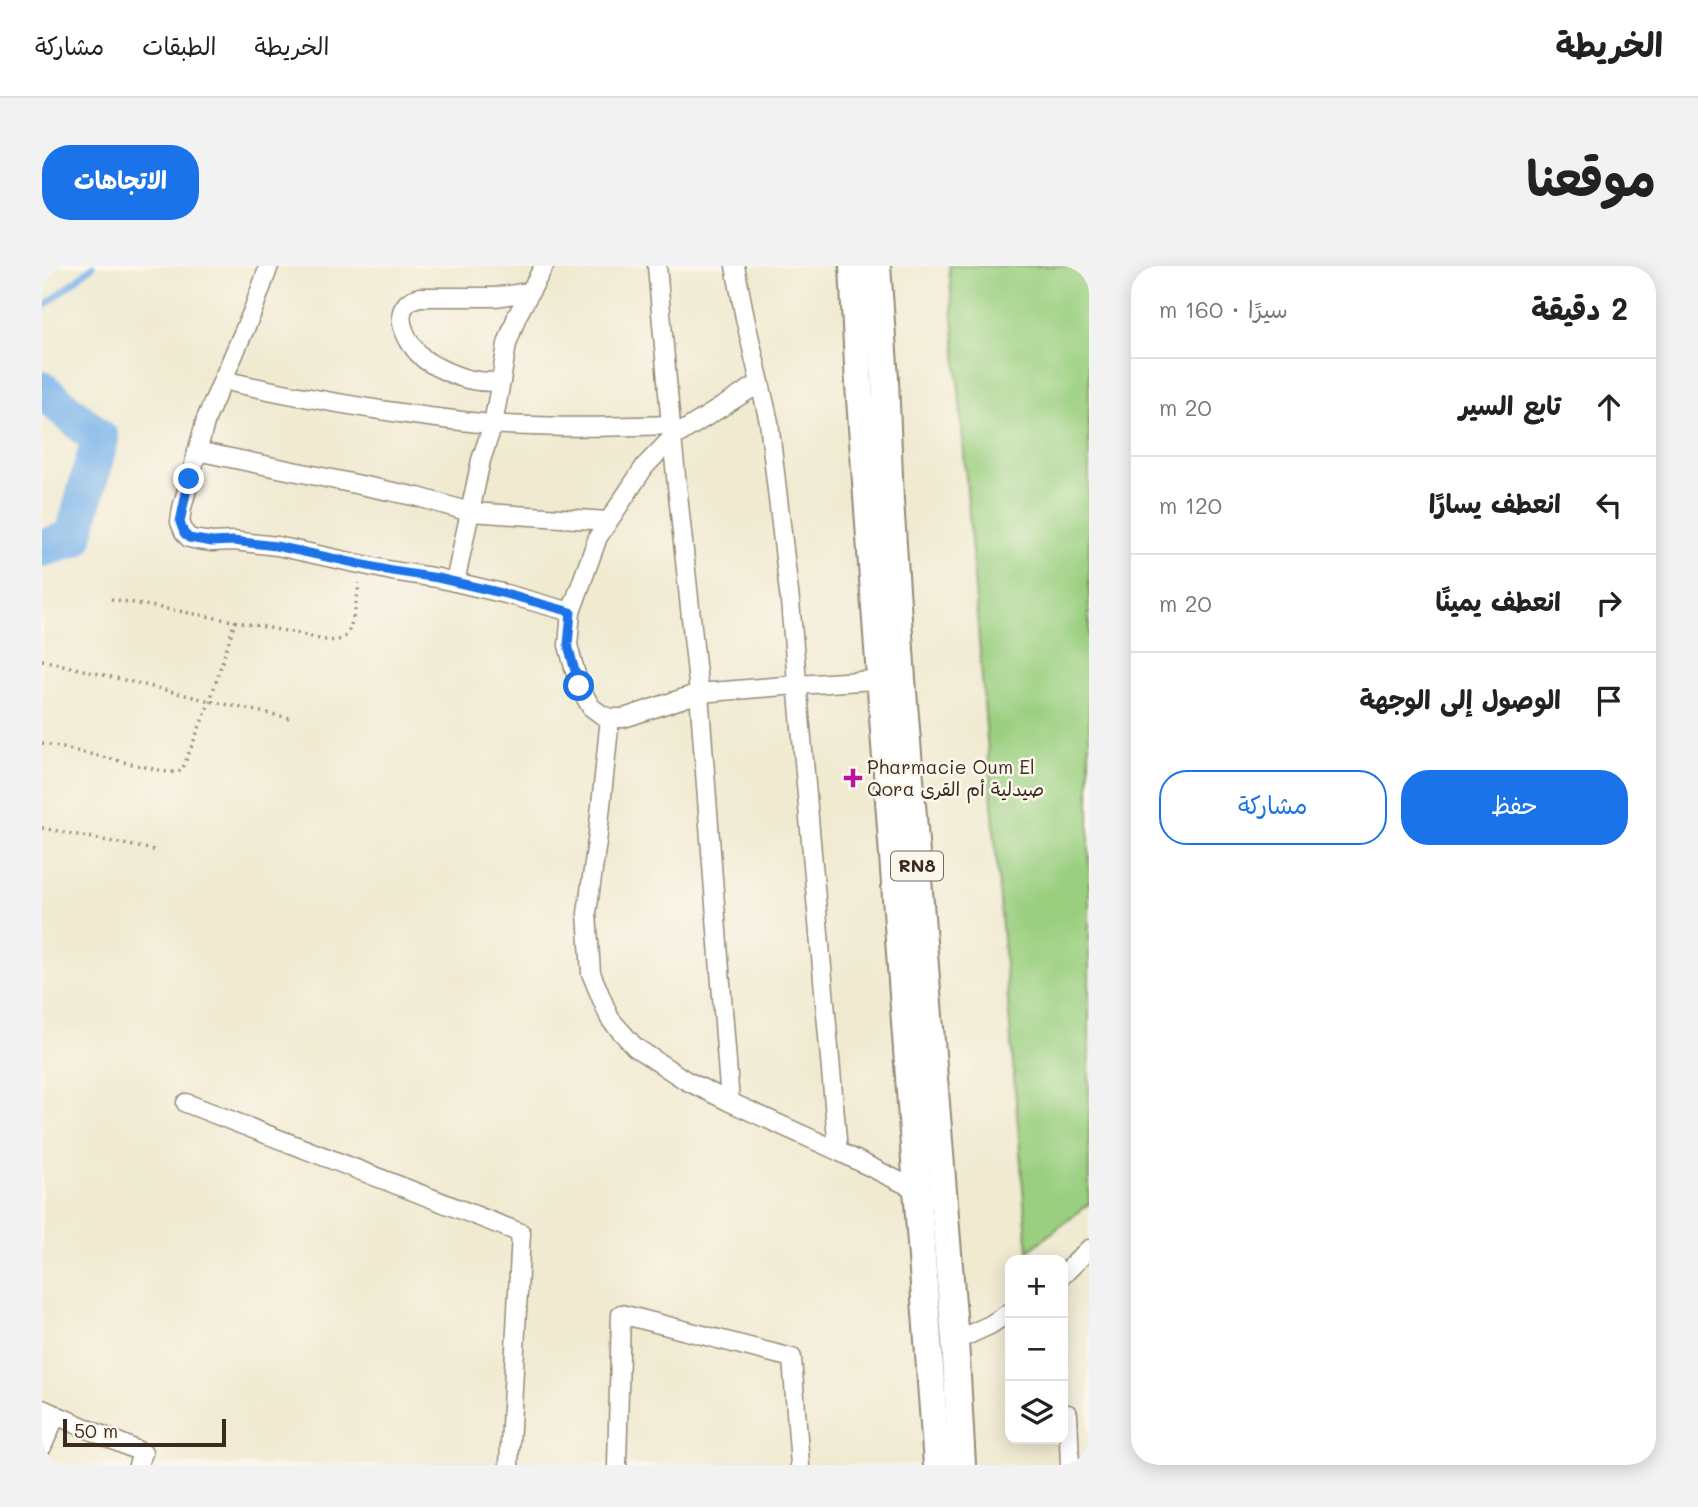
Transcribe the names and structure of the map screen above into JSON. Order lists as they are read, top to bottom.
{
  "streets": {
    "main road": ["RN8"]
  },
  "places": {
    "health": ["Pharmacie Oum El Qora صيدلية أم القرى"]
  },
  "scale_bar": "50 m",
  "page": {
    "header": "الخريطة",
    "nav": ["الخريطة", "الطبقات", "مشاركة"],
    "title": "موقعنا",
    "buttons": [
      "الاتجاهات",
      ["حفظ", "مشاركة"]
    ],
    "heading": ["2 دقيقة", "سيرًا · 160 m"],
    "list": [
      ["تابع السير", "20 m"],
      ["انعطف يسارًا", "120 m"],
      ["انعطف يمينًا", "20 m"],
      "الوصول إلى الوجهة"
    ],
    "map_buttons": ["+", "−"],
    "scale": "50 m"
  }
}
